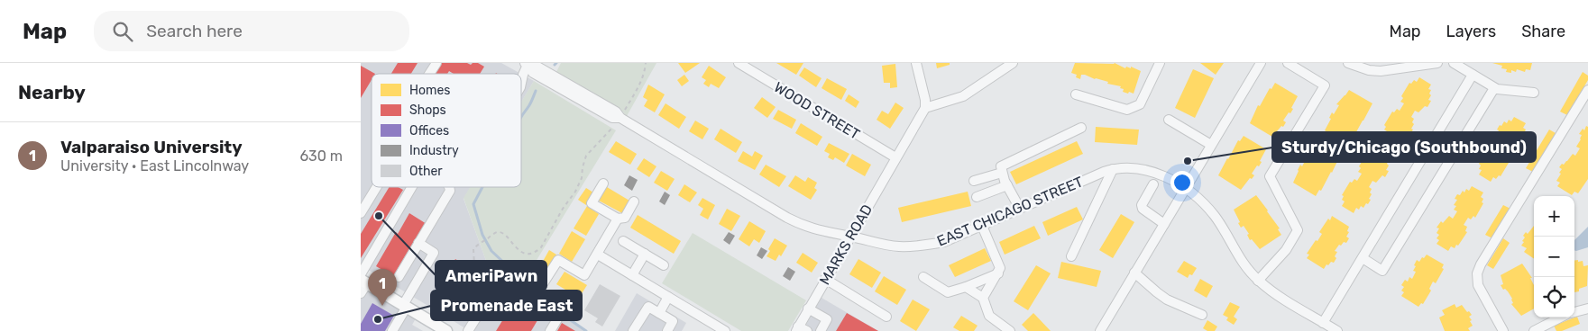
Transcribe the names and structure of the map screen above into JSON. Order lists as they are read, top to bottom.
{
  "streets": {
    "street": ["WOOD STREET", "EAST CHICAGO STREET", "MARKS ROAD"]
  },
  "crossings": [
    ["WOOD STREET", "MARKS ROAD"],
    ["EAST CHICAGO STREET", "MARKS ROAD"]
  ],
  "places": ["Sturdy/Chicago (Southbound)", "AmeriPawn", "Promenade East"],
  "legend": [
    "Homes",
    "Shops",
    "Offices",
    "Industry",
    "Other"
  ],
  "page": {
    "header": "Map",
    "search": "Search here",
    "nav": ["Map", "Layers", "Share"],
    "heading": "Nearby",
    "list": [
      {
        "mark": "1",
        "name": "Valparaiso University",
        "note": "University · East Lincolnway",
        "value": "630 m"
      }
    ],
    "map_buttons": ["+", "−"],
    "pins": "1"
  }
}
